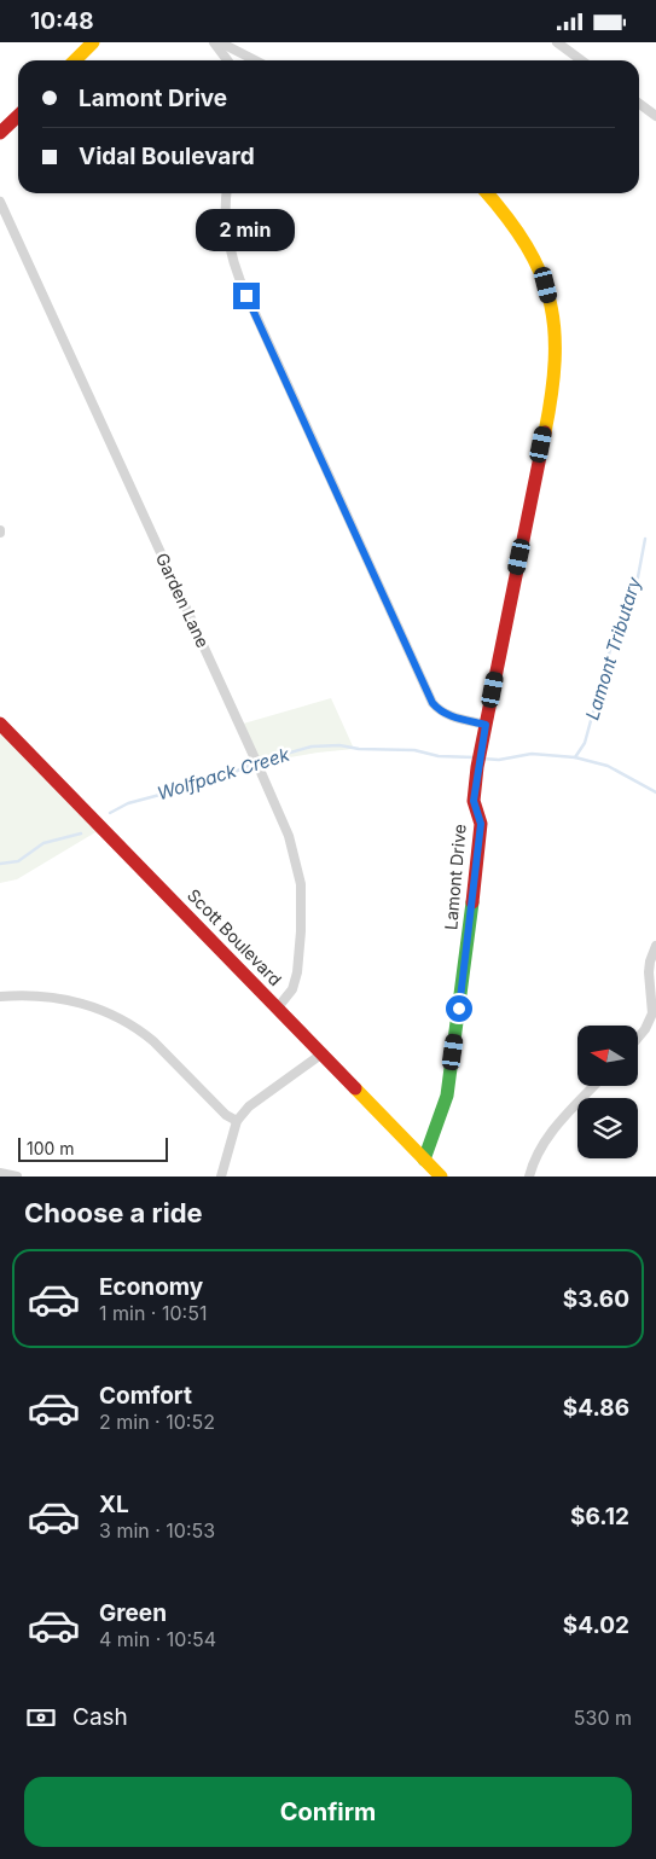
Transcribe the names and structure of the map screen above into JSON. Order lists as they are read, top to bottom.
{
  "streets": {
    "main road": ["Lamont Drive", "Scott Boulevard"],
    "street": ["Garden Lane"]
  },
  "crossings": [
    ["Garden Lane", "Scott Boulevard"],
    ["Lamont Drive", "Scott Boulevard"]
  ],
  "water": ["Lamont Tributary", "Wolfpack Creek"],
  "scale_bar": "100 m",
  "north": "left",
  "page": {
    "status": "10:48",
    "banner": ["Lamont Drive", "Vidal Boulevard"],
    "bubble": "2 min",
    "scale": "100 m",
    "heading": "Choose a ride",
    "list": [
      {
        "name": "Economy",
        "note": "1 min · 10:51",
        "value": "$3.60"
      },
      {
        "name": "Comfort",
        "note": "2 min · 10:52",
        "value": "$4.86"
      },
      {
        "name": "XL",
        "note": "3 min · 10:53",
        "value": "$6.12"
      },
      {
        "name": "Green",
        "note": "4 min · 10:54",
        "value": "$4.02"
      }
    ],
    "pay": ["Cash", "530 m"],
    "buttons": "Confirm"
  }
}
